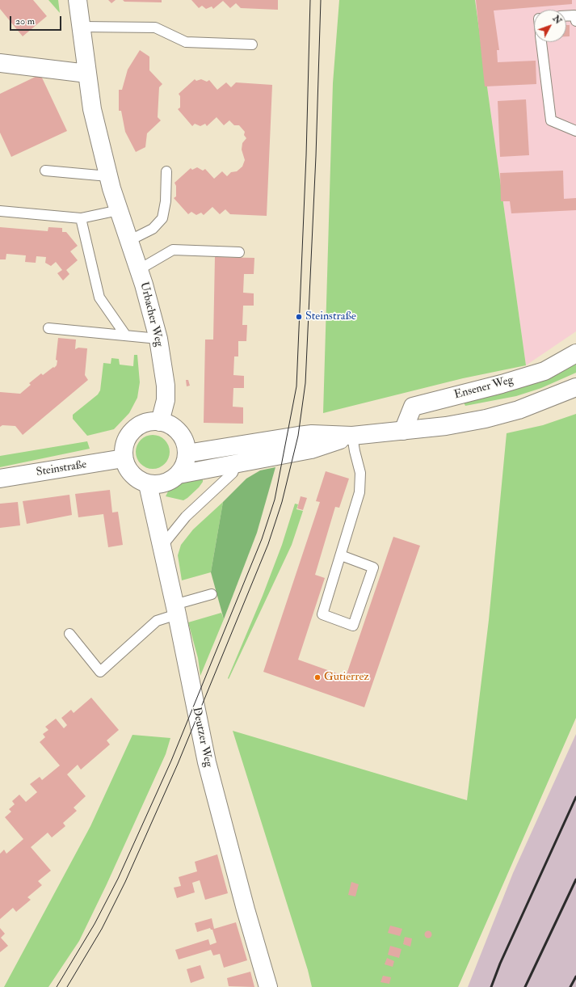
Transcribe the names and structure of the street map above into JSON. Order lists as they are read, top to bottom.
{
  "streets": {
    "street": [
      "Urbacher Weg",
      "Ensener Weg",
      "Steinstraße",
      "Deutzer Weg"
    ]
  },
  "crossings": [
    ["Urbacher Weg", "Steinstraße"],
    ["Urbacher Weg", "Deutzer Weg"],
    ["Steinstraße", "Deutzer Weg"]
  ],
  "places": ["Steinstraße", "Gutierrez"],
  "scale_bar": "20 m",
  "north": "top right"
}
